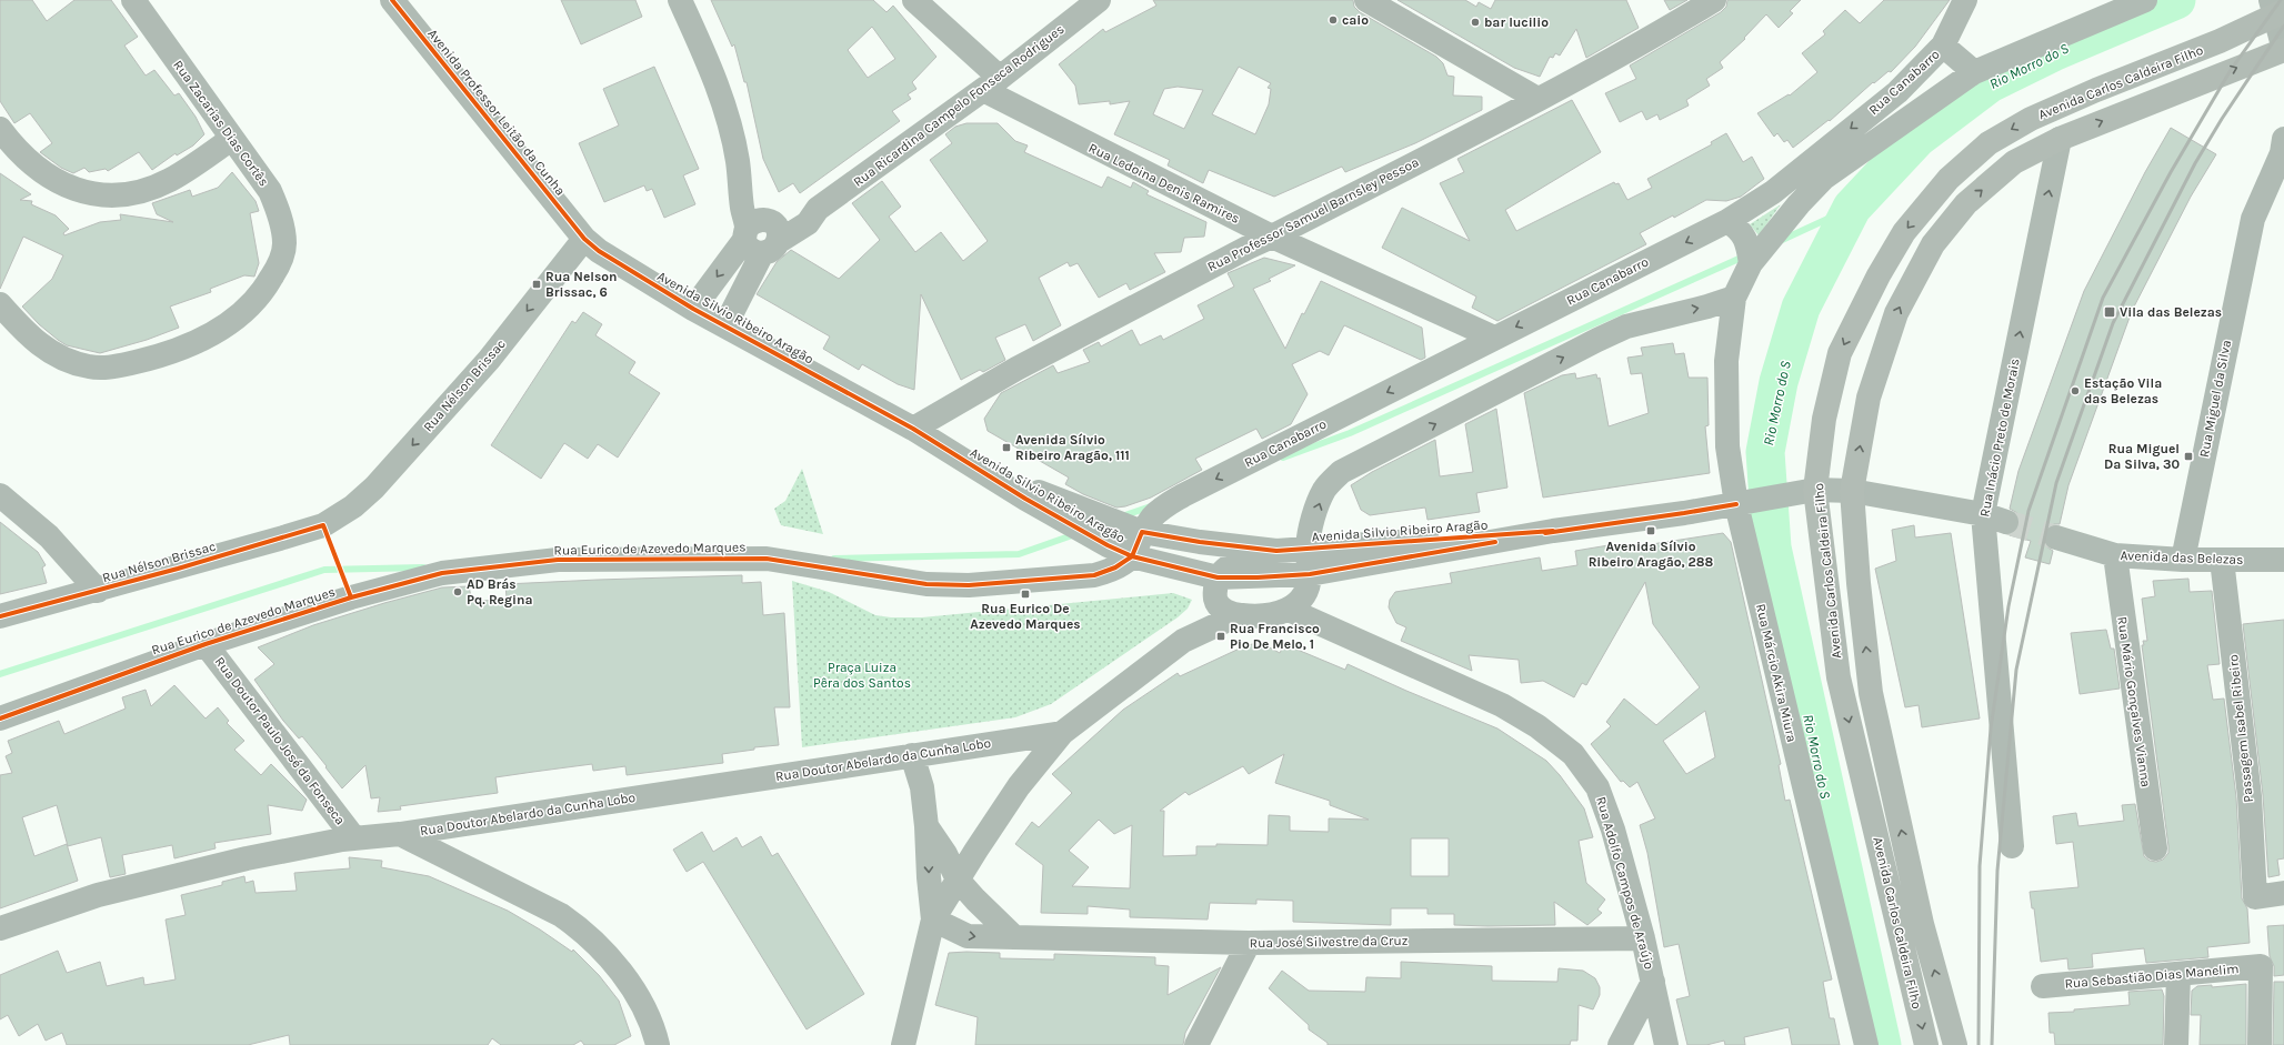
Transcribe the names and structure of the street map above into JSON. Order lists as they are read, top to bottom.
{
  "streets": {
    "main road": ["Avenida Carlos Caldeira Filho"],
    "street": [
      "Rua Canabarro",
      "Rua Ricardina Campelo Fonseca Rodrigues",
      "Avenida Professor Leitão da Cunha",
      "Rua Zacarias Dias Cortês",
      "Rua Ledoina Denis Ramires",
      "Rua Professor Samuel Barnsley Pessoa",
      "Avenida Silvio Ribeiro Aragão",
      "Rua Nélson Brissac",
      "Rua Miguel da Silva",
      "Rua Inácio Preto de Morais",
      "Rua Eurico de Azevedo Marques",
      "Avenida das Belezas",
      "Rua Márcio Akira Miura",
      "Rua Mário Gonçalves Vianna",
      "Passagem Isabel Ribeiro",
      "Rua Doutor Paulo José da Fonseca",
      "Rua Doutor Abelardo da Cunha Lobo",
      "Rua Adolfo Campos de Araújo",
      "Rua José Silvestre da Cruz",
      "Rua Sebastião Dias Manelim"
    ]
  },
  "crossings": [
    ["Rua Canabarro", "Rua Ledoina Denis Ramires"],
    ["Rua Canabarro", "Avenida Silvio Ribeiro Aragão"],
    ["Rua Canabarro", "Rua Márcio Akira Miura"],
    ["Avenida Carlos Caldeira Filho", "Avenida Silvio Ribeiro Aragão"],
    ["Avenida Carlos Caldeira Filho", "Rua Inácio Preto de Morais"],
    ["Rua Ricardina Campelo Fonseca Rodrigues", "Rua Ledoina Denis Ramires"],
    ["Rua Ricardina Campelo Fonseca Rodrigues", "Avenida Silvio Ribeiro Aragão"],
    ["Avenida Professor Leitão da Cunha", "Avenida Silvio Ribeiro Aragão"],
    ["Avenida Professor Leitão da Cunha", "Rua Nélson Brissac"],
    ["Rua Ledoina Denis Ramires", "Rua Professor Samuel Barnsley Pessoa"],
    ["Rua Professor Samuel Barnsley Pessoa", "Avenida Silvio Ribeiro Aragão"],
    ["Avenida Silvio Ribeiro Aragão", "Rua Nélson Brissac"],
    ["Avenida Silvio Ribeiro Aragão", "Rua Eurico de Azevedo Marques"],
    ["Avenida Silvio Ribeiro Aragão", "Rua Márcio Akira Miura"],
    ["Rua Miguel da Silva", "Avenida das Belezas"],
    ["Rua Eurico de Azevedo Marques", "Rua Doutor Paulo José da Fonseca"],
    ["Avenida das Belezas", "Rua Mário Gonçalves Vianna"],
    ["Avenida das Belezas", "Passagem Isabel Ribeiro"],
    ["Rua Doutor Paulo José da Fonseca", "Rua Doutor Abelardo da Cunha Lobo"],
    ["Rua Adolfo Campos de Araújo", "Rua José Silvestre da Cruz"]
  ],
  "one_way": ["Rua Nélson Brissac", "Rua Inácio Preto de Morais"],
  "water": ["Rio Morro do S"],
  "parks": ["Praça Luiza Pêra dos Santos"],
  "places": {
    "other": [
      "caio",
      "bar lucilio",
      "Estação Vila das Belezas",
      "AD Brás Pq. Regina"
    ],
    "transit": [
      "Rua Nelson Brissac, 6",
      "Vila das Belezas",
      "Avenida Sílvio Ribeiro Aragão, 111",
      "Rua Miguel Da Silva, 30",
      "Avenida Sílvio Ribeiro Aragão, 288",
      "Rua Eurico De Azevedo Marques",
      "Rua Francisco Pio De Melo, 1"
    ]
  }
}
